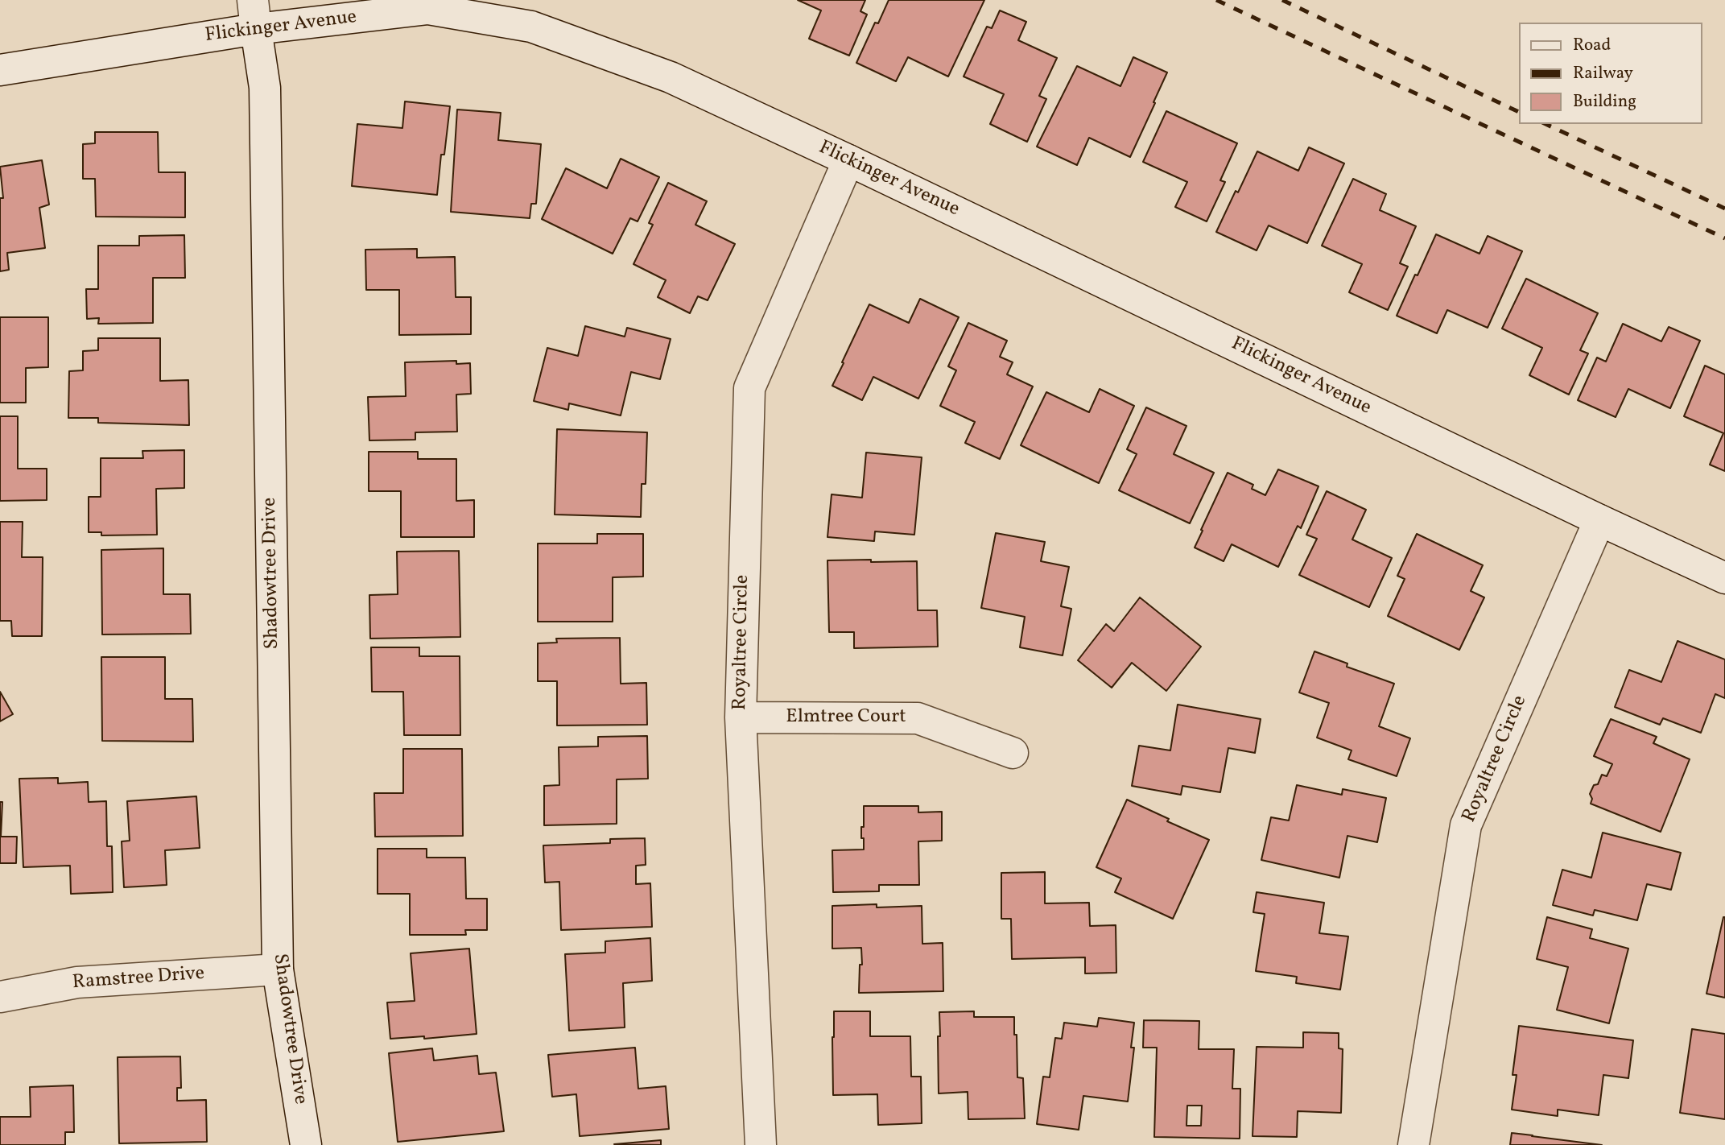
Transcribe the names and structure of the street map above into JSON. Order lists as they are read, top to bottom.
{
  "streets": {
    "street": [
      "Flickinger Avenue",
      "Shadowtree Drive",
      "Royaltree Circle",
      "Elmtree Court",
      "Ramstree Drive"
    ]
  },
  "crossings": [
    ["Flickinger Avenue", "Shadowtree Drive"],
    ["Flickinger Avenue", "Royaltree Circle"],
    ["Shadowtree Drive", "Ramstree Drive"],
    ["Royaltree Circle", "Elmtree Court"]
  ],
  "legend": ["Road", "Railway", "Building"]
}
